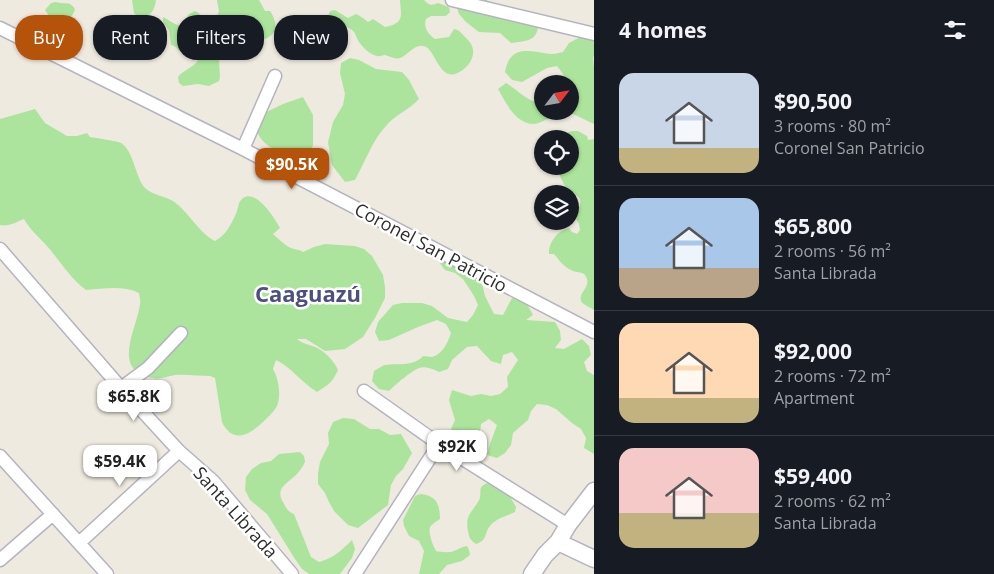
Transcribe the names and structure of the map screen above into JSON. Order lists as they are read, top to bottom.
{
  "streets": {
    "street": ["Coronel San Patricio", "Santa Librada"]
  },
  "districts": ["Caaguazú"],
  "north": "top right",
  "page": {
    "heading": "4 homes",
    "chip": [
      "Buy",
      "Rent",
      "Filters",
      "New"
    ],
    "list": [
      {
        "name": "$90,500",
        "note": "3 rooms · 80 m² · Coronel San Patricio"
      },
      {
        "name": "$65,800",
        "note": "2 rooms · 56 m² · Santa Librada"
      },
      {
        "name": "$92,000",
        "note": "2 rooms · 72 m² · Apartment"
      },
      {
        "name": "$59,400",
        "note": "2 rooms · 62 m² · Santa Librada"
      }
    ],
    "price": [
      "$90.5K",
      "$65.8K",
      "$92K",
      "$59.4K"
    ]
  }
}
